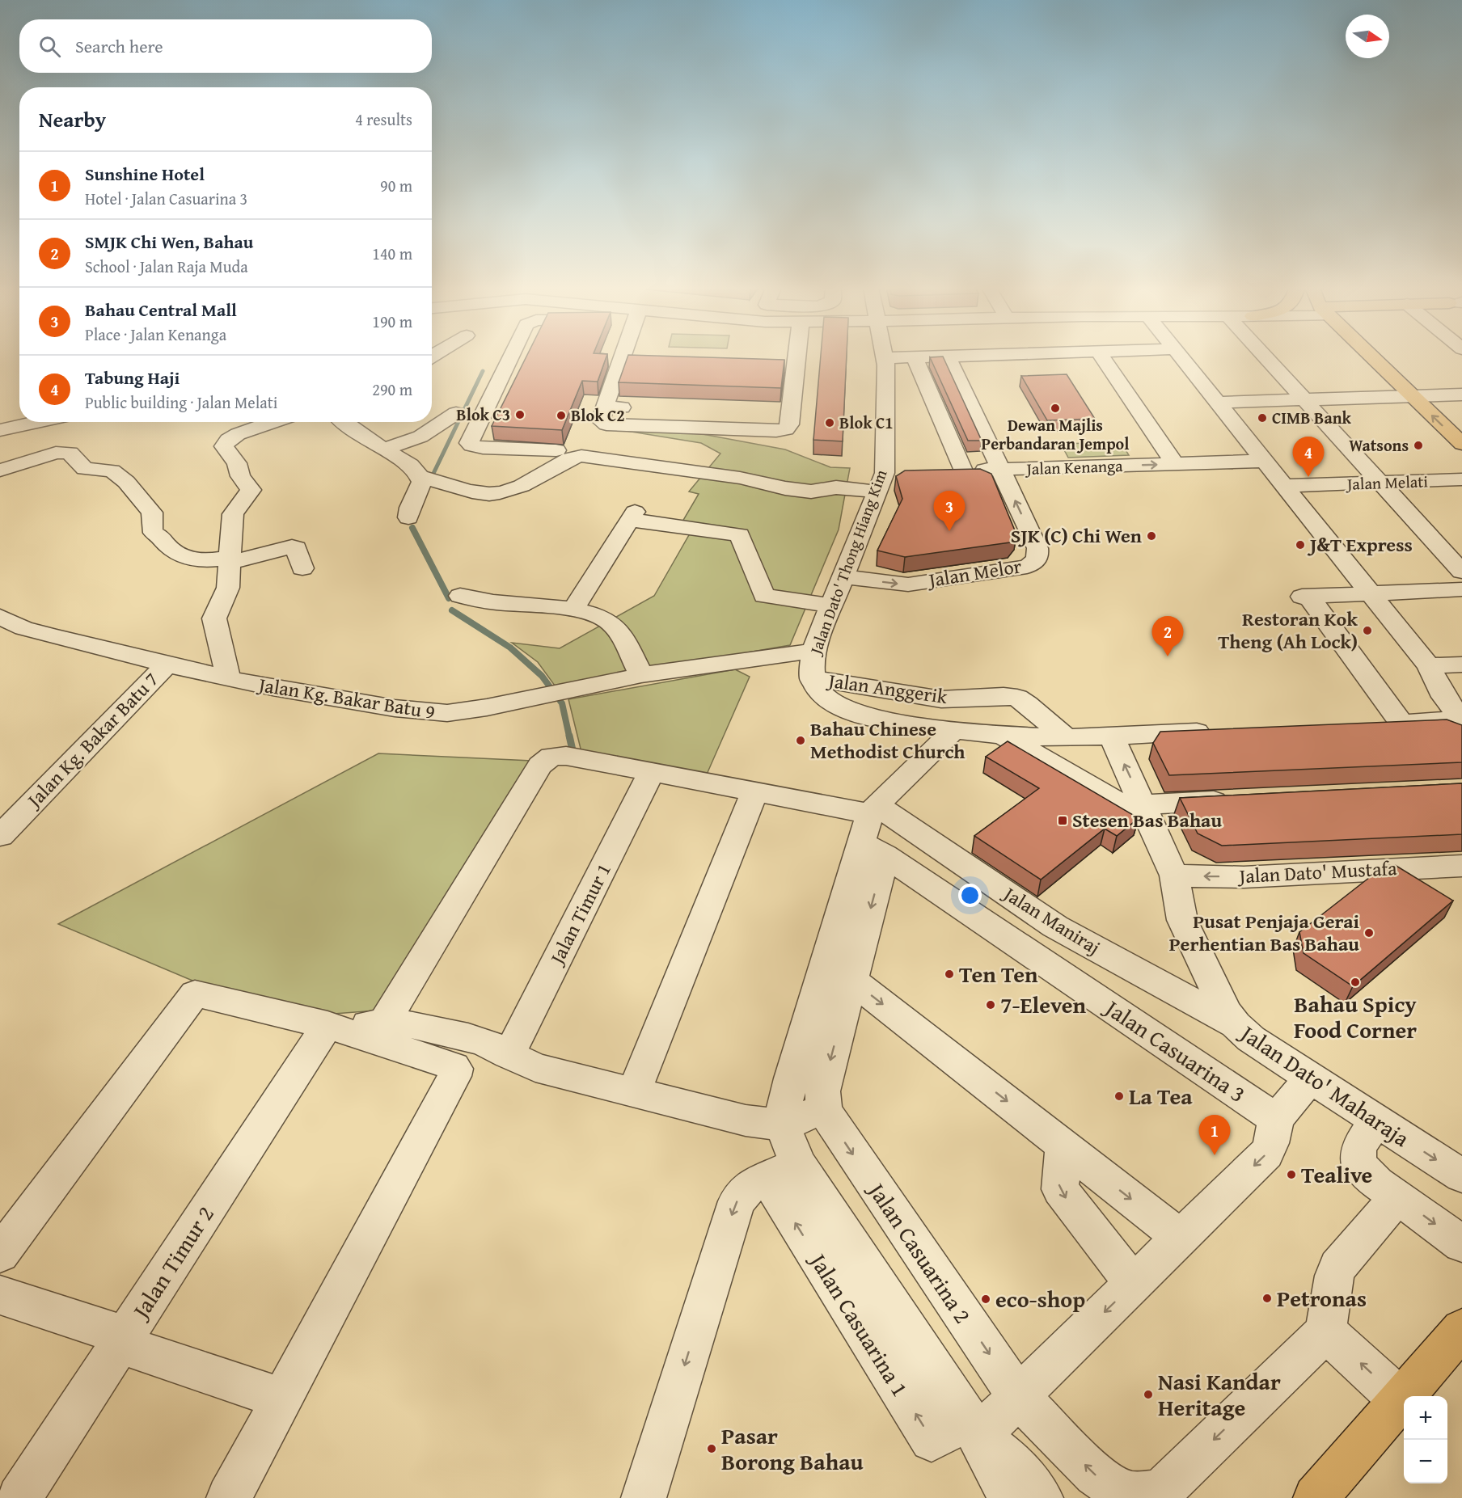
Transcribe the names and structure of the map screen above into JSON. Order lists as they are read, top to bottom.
{
  "streets": {
    "street": [
      "Jalan Kenanga",
      "Jalan Melati",
      "Jalan Dato' Thong Hiang Kim",
      "Jalan Melor",
      "Jalan Anggerik",
      "Jalan Kg. Bakar Batu 9",
      "Jalan Kg. Bakar Batu 7",
      "Jalan Dato' Mustafa",
      "Jalan Timur 1",
      "Jalan Maniraj",
      "Jalan Casuarina 3",
      "Jalan Dato' Maharaja",
      "Jalan Casuarina 2",
      "Jalan Timur 2",
      "Jalan Casuarina 1"
    ]
  },
  "crossings": [
    ["Jalan Kenanga", "Jalan Melor"],
    ["Jalan Dato' Thong Hiang Kim", "Jalan Melor"],
    ["Jalan Dato' Thong Hiang Kim", "Jalan Anggerik"],
    ["Jalan Dato' Thong Hiang Kim", "Jalan Kg. Bakar Batu 9"],
    ["Jalan Kg. Bakar Batu 9", "Jalan Kg. Bakar Batu 7"],
    ["Jalan Dato' Mustafa", "Jalan Dato' Maharaja"],
    ["Jalan Maniraj", "Jalan Casuarina 3"],
    ["Jalan Maniraj", "Jalan Dato' Maharaja"]
  ],
  "one_way": ["Jalan Kenanga"],
  "places": {
    "other": [
      "Dewan Majlis Perbandaran Jempol",
      "Blok C3",
      "Blok C2",
      "CIMB Bank",
      "Blok C1",
      "Watsons",
      "SJK (C) Chi Wen",
      "J&T Express",
      "Restoran Kok Theng (Ah Lock)",
      "Bahau Chinese Methodist Church",
      "Pusat Penjaja Gerai Perhentian Bas Bahau",
      "Ten Ten",
      "Bahau Spicy Food Corner",
      "7-Eleven",
      "La Tea",
      "Tealive",
      "Petronas",
      "eco-shop",
      "Nasi Kandar Heritage",
      "Pasar Borong Bahau"
    ],
    "transit": ["Stesen Bas Bahau"]
  },
  "north": "right",
  "page": {
    "search": "Search here",
    "heading": ["Nearby", "4 results"],
    "list": [
      {
        "mark": "1",
        "name": "Sunshine Hotel",
        "note": "Hotel · Jalan Casuarina 3",
        "value": "90 m"
      },
      {
        "mark": "2",
        "name": "SMJK Chi Wen, Bahau",
        "note": "School · Jalan Raja Muda",
        "value": "140 m"
      },
      {
        "mark": "3",
        "name": "Bahau Central Mall",
        "note": "Place · Jalan Kenanga",
        "value": "190 m"
      },
      {
        "mark": "4",
        "name": "Tabung Haji",
        "note": "Public building · Jalan Melati",
        "value": "290 m"
      }
    ],
    "pins": [
      "4",
      "3",
      "2",
      "1"
    ],
    "map_buttons": ["+", "−"]
  }
}
